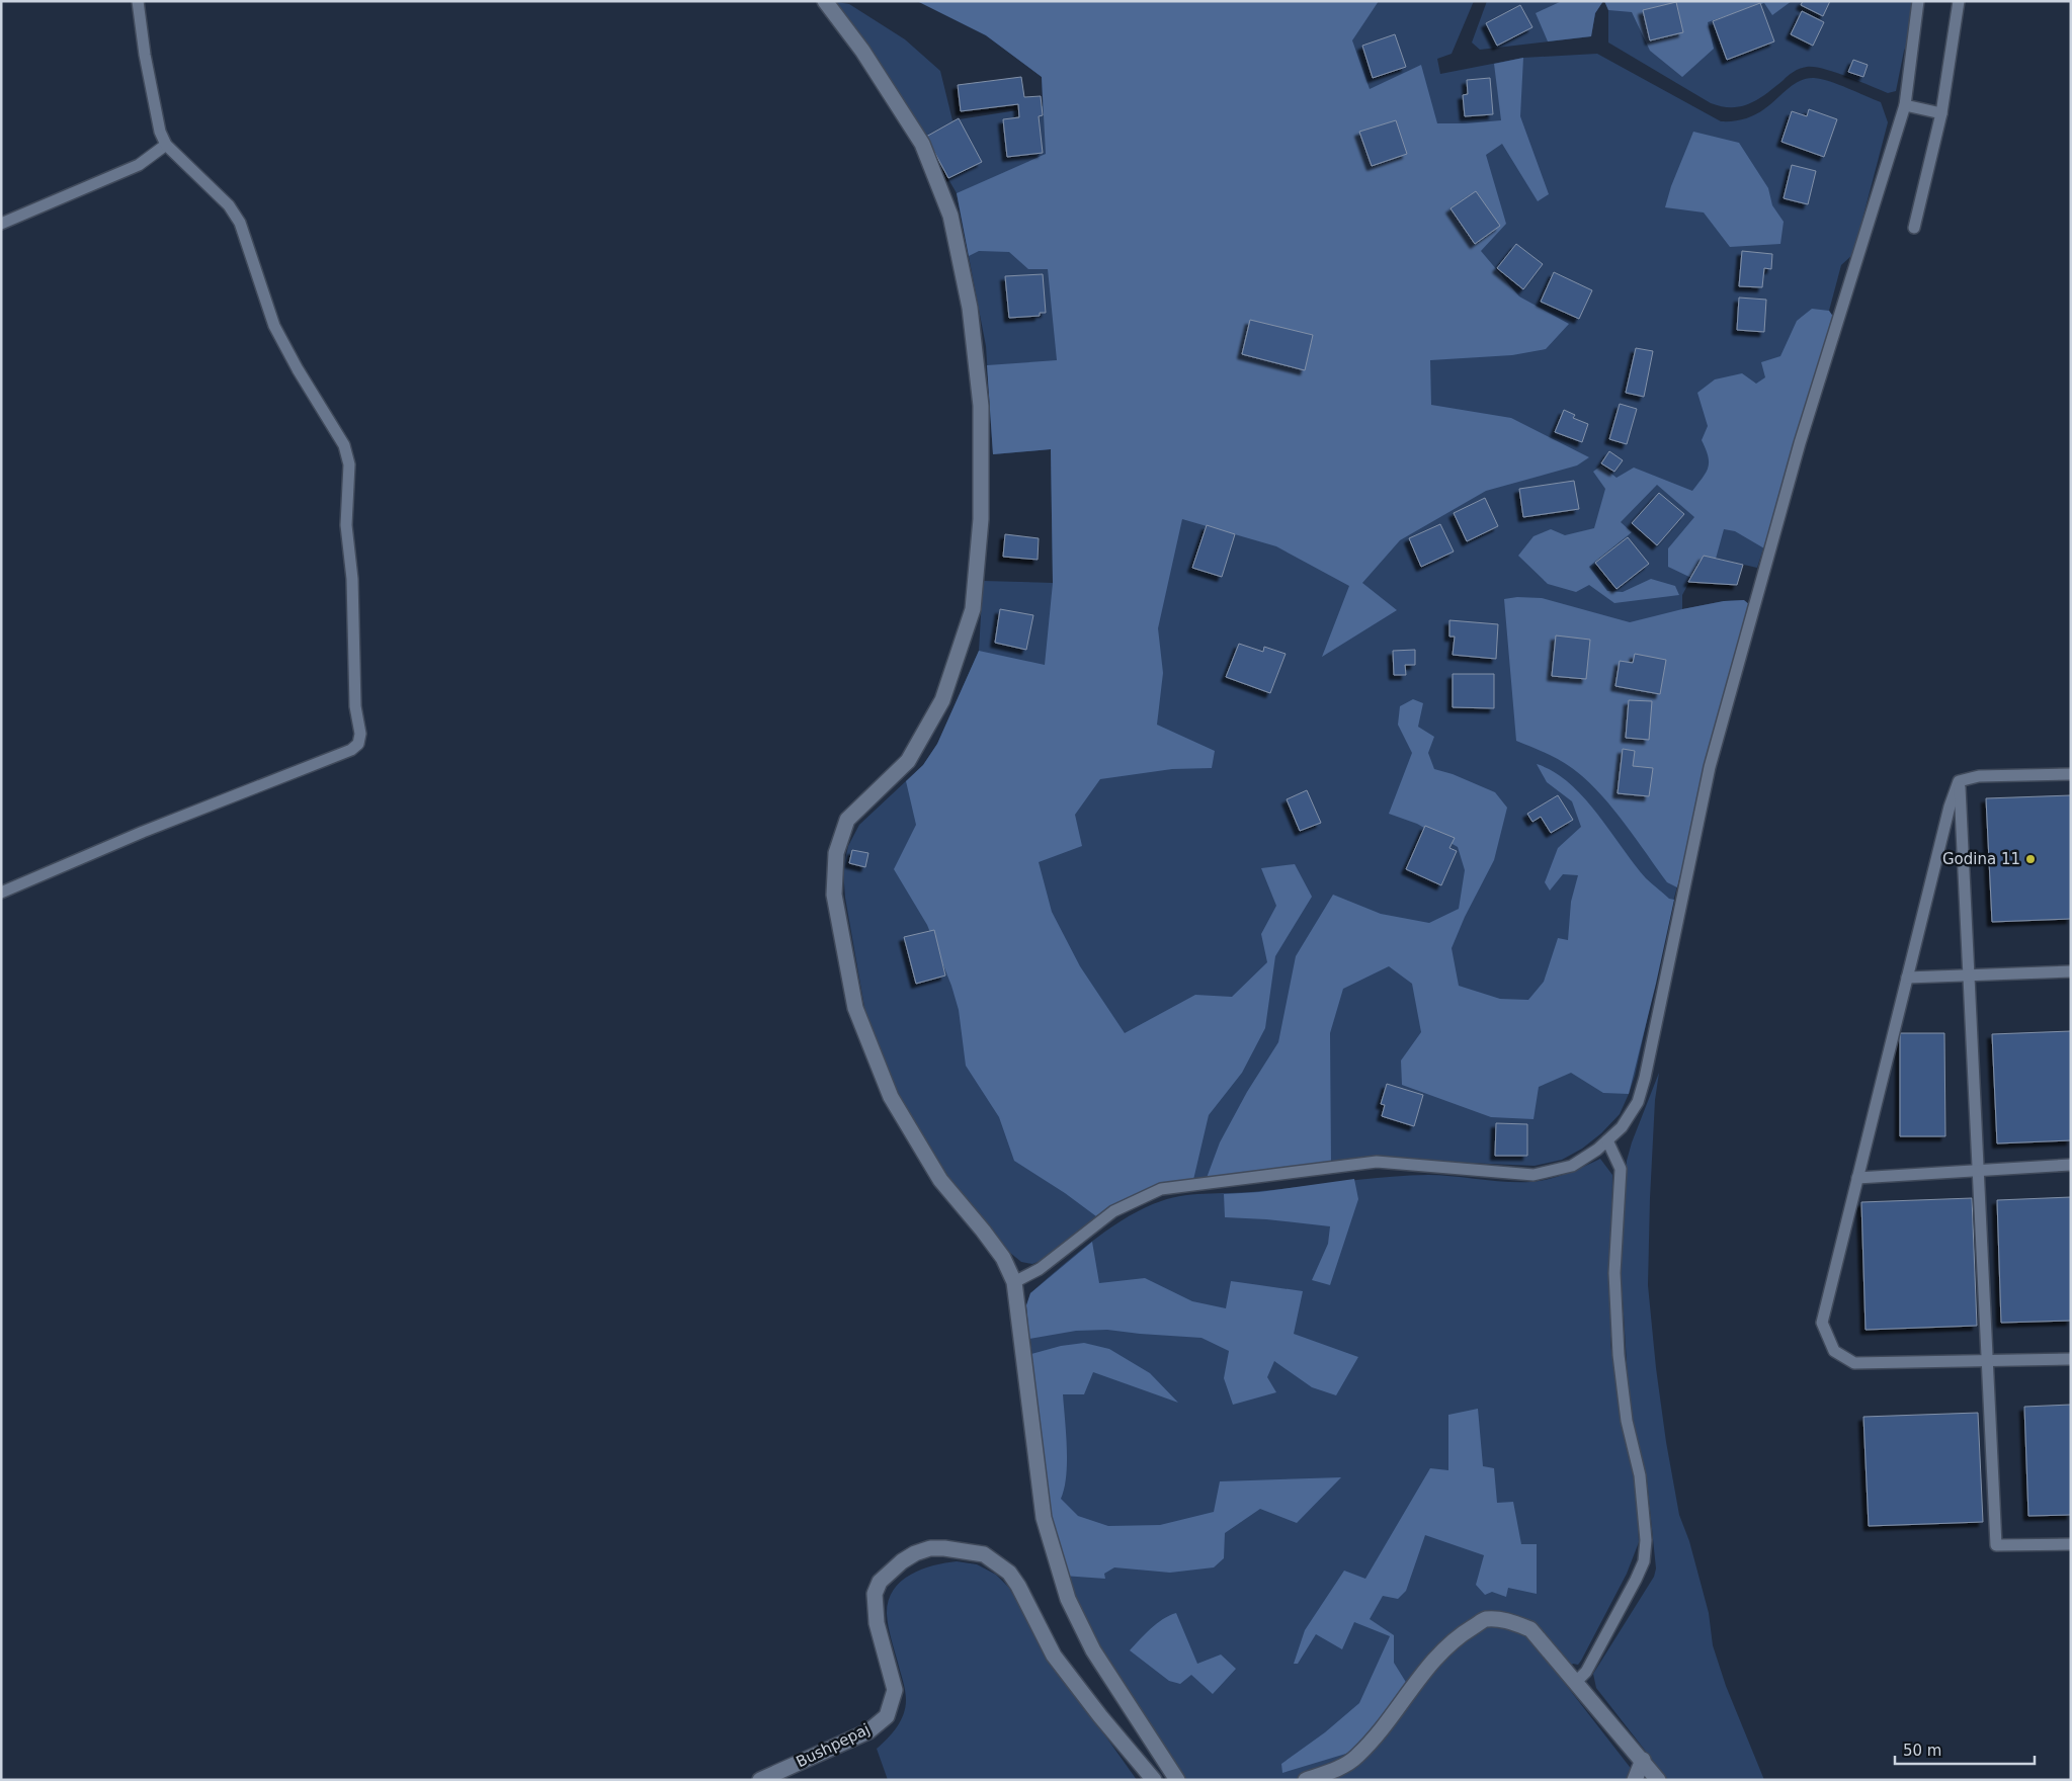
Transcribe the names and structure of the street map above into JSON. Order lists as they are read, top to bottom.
{
  "streets": {
    "street": ["Bushpepaj"]
  },
  "places": ["Godina 11"],
  "scale_bar": "50 m"
}
